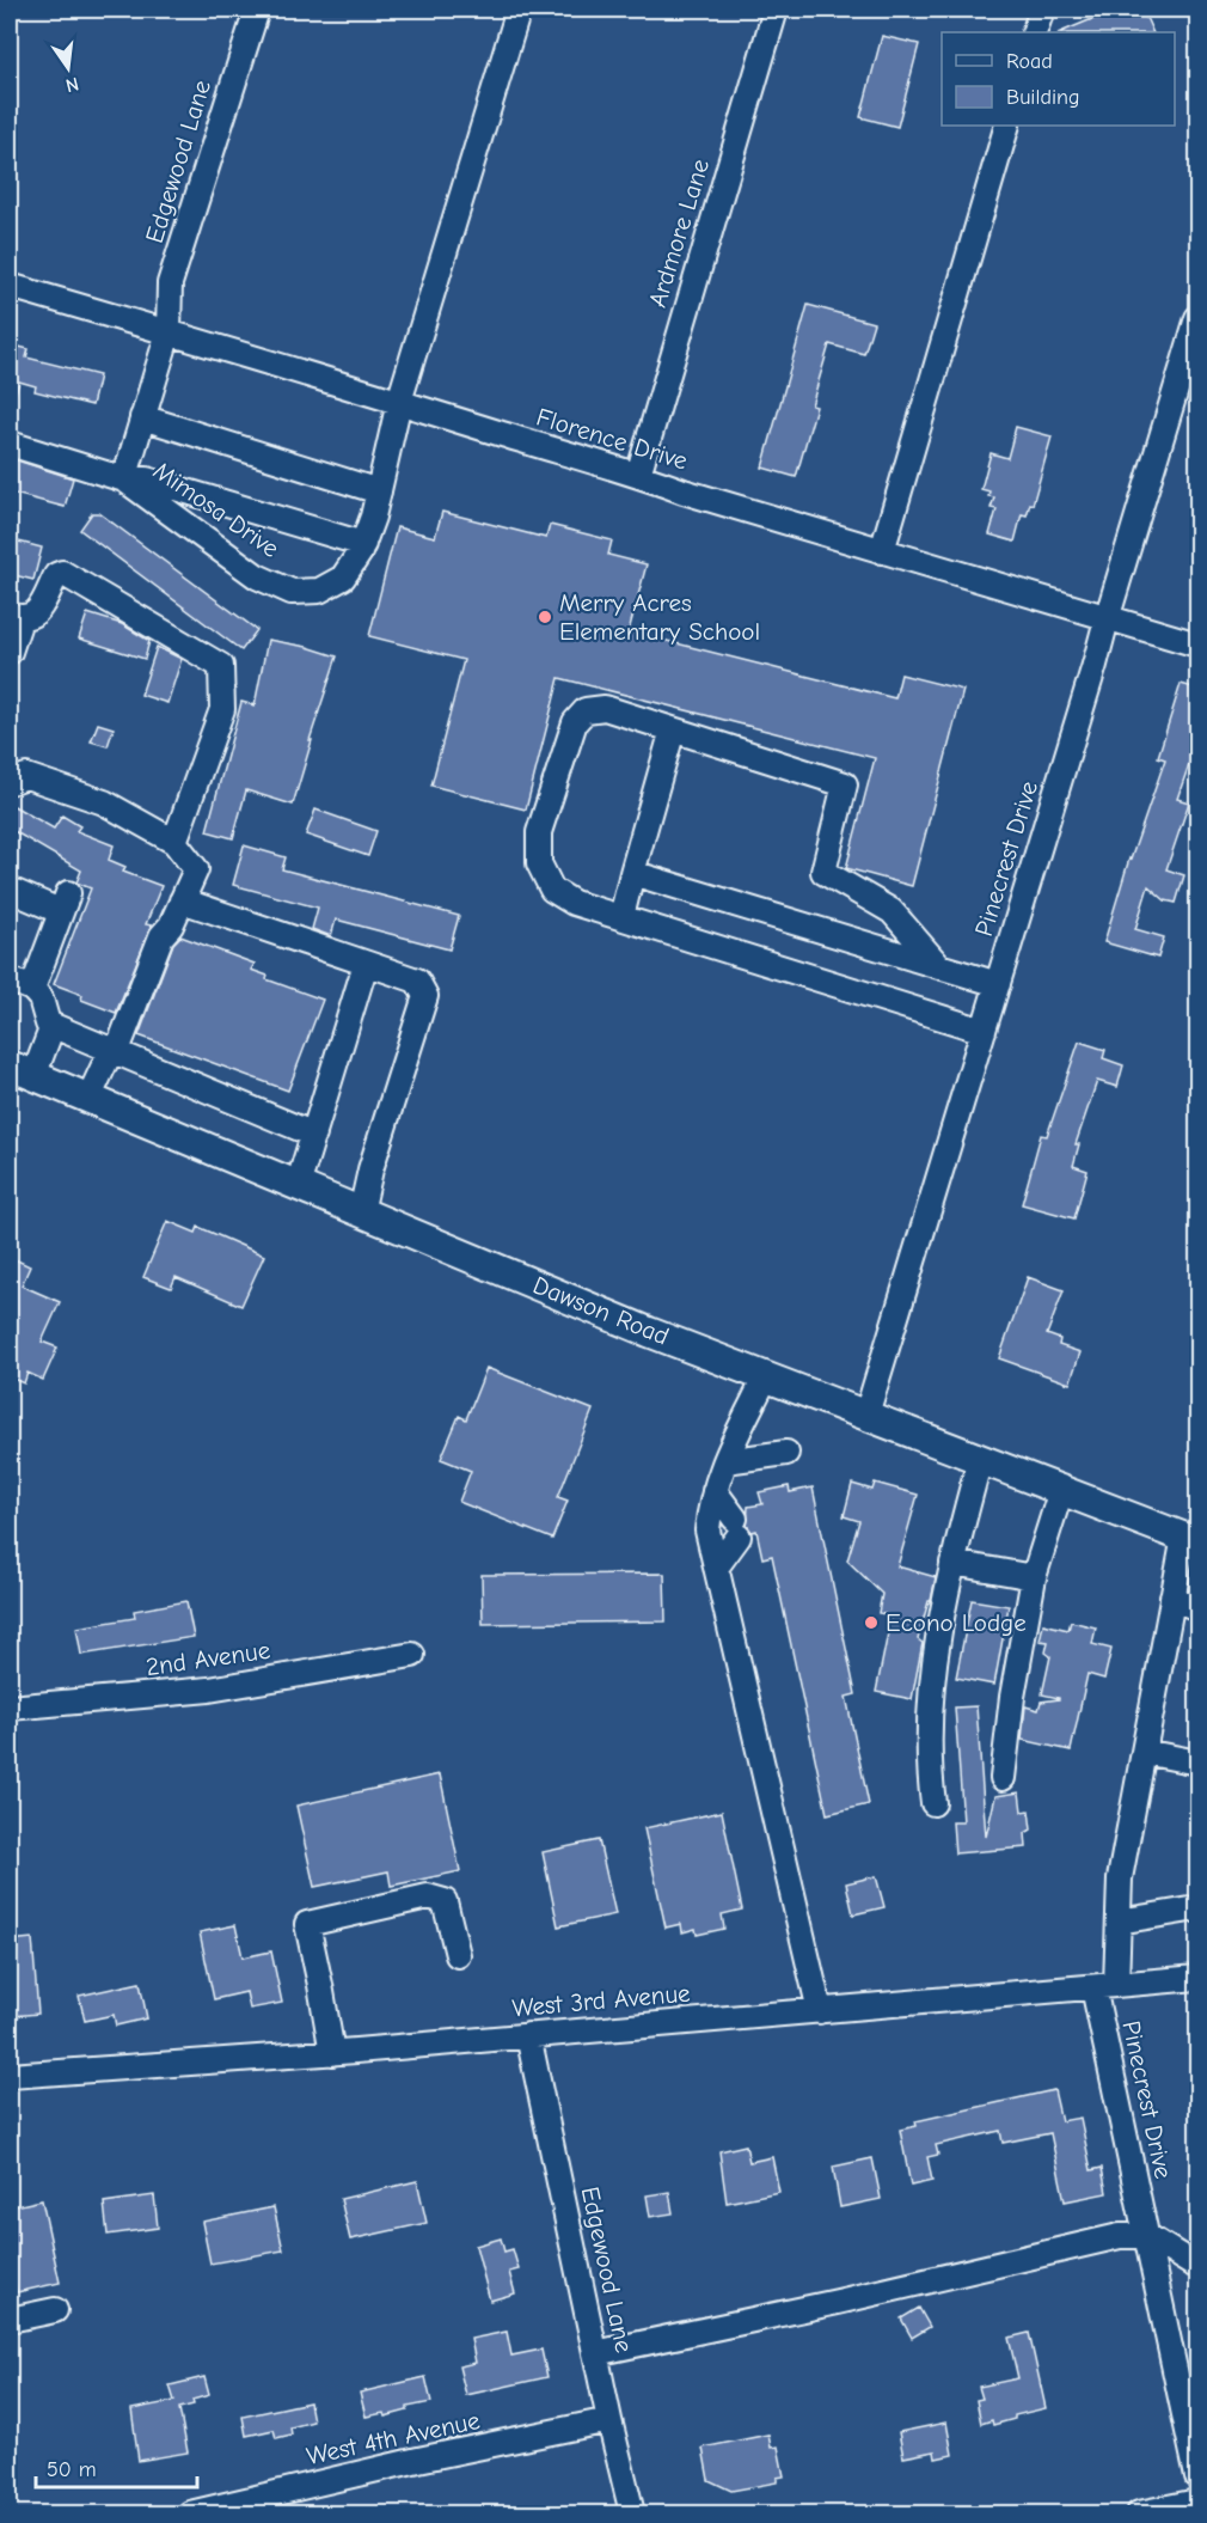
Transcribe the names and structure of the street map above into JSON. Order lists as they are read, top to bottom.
{
  "streets": {
    "main road": ["Dawson Road"],
    "street": [
      "Edgewood Lane",
      "Ardmore Lane",
      "Florence Drive",
      "Mimosa Drive",
      "Pinecrest Drive",
      "2nd Avenue",
      "West 3rd Avenue",
      "West 4th Avenue"
    ]
  },
  "crossings": [
    ["Edgewood Lane", "Florence Drive"],
    ["Edgewood Lane", "Mimosa Drive"],
    ["Edgewood Lane", "West 3rd Avenue"],
    ["Edgewood Lane", "West 4th Avenue"],
    ["Ardmore Lane", "Florence Drive"],
    ["Florence Drive", "Mimosa Drive"],
    ["Florence Drive", "Pinecrest Drive"],
    ["Pinecrest Drive", "Dawson Road"],
    ["Pinecrest Drive", "West 3rd Avenue"]
  ],
  "places": ["Merry Acres Elementary School", "Econo Lodge"],
  "legend": ["Road", "Building"],
  "scale_bar": "50 m",
  "north": "bottom"
}
